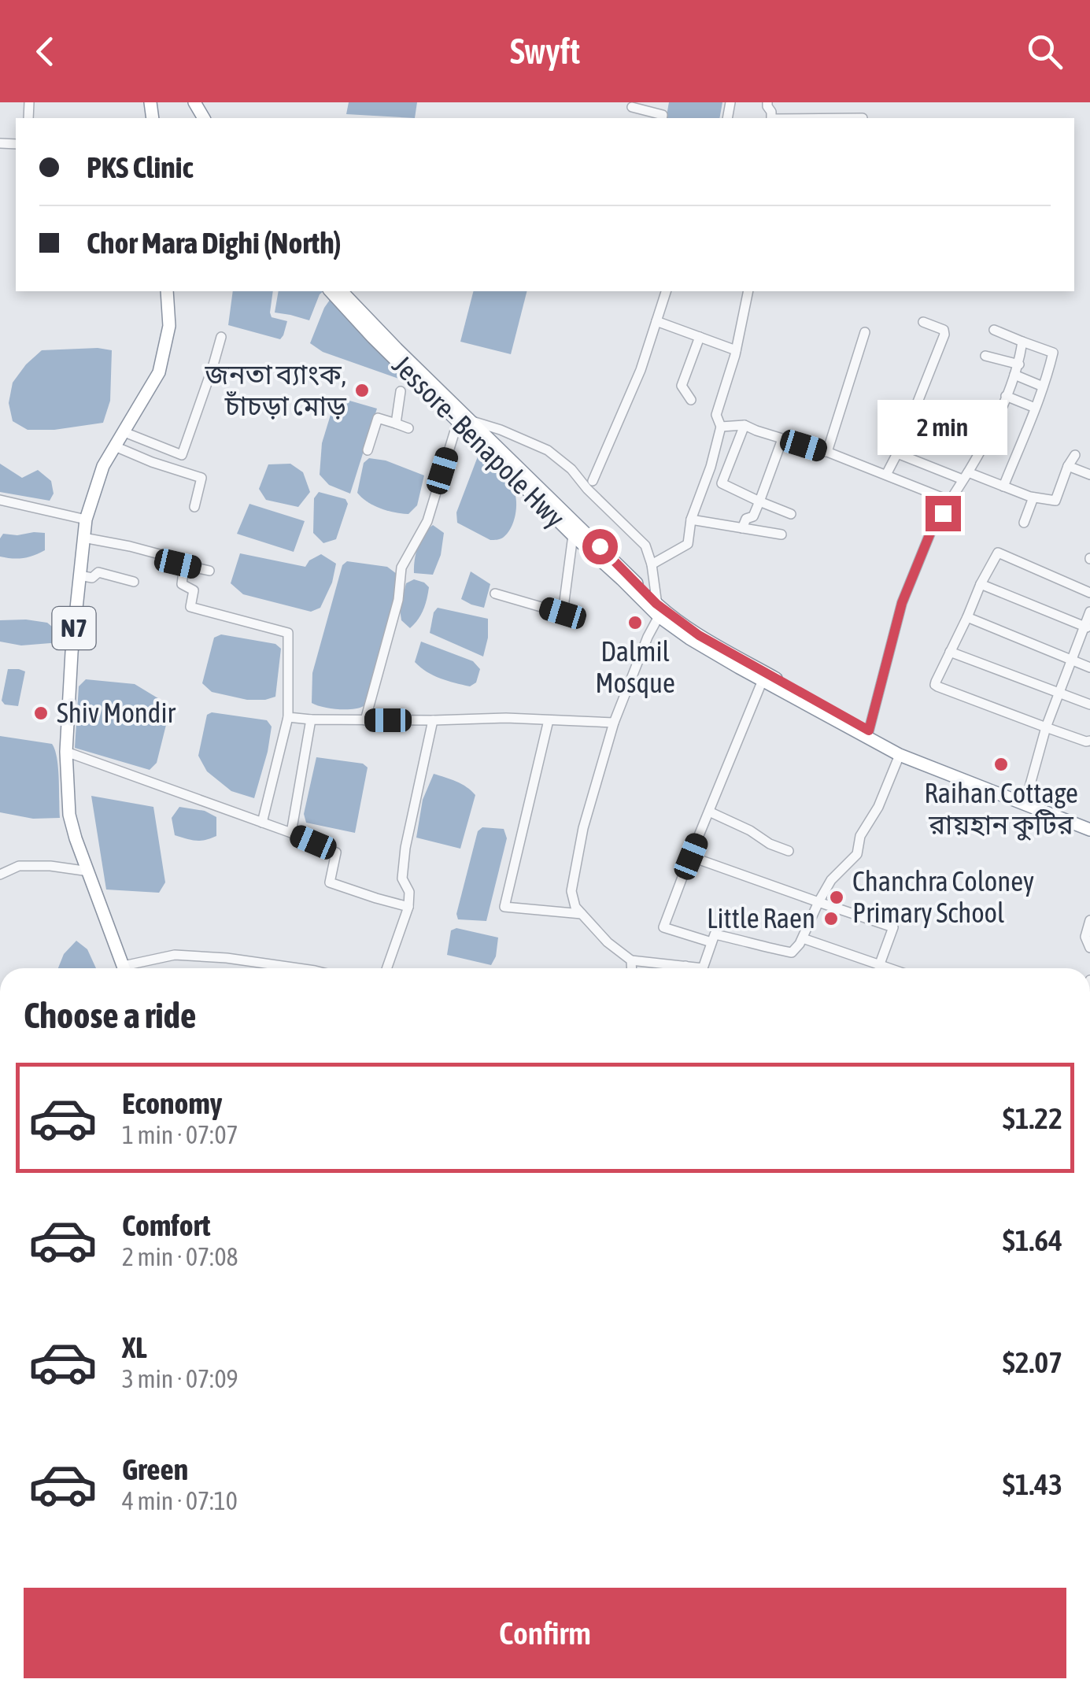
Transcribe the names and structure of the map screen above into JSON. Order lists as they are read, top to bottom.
{
  "streets": {
    "highway": ["Jessore- Benapole Hwy", "N7"]
  },
  "places": [
    "জনতা ব্যাংক, চাঁচড়া মোড়",
    "Dalmil Mosque",
    "Shiv Mondir",
    "Raihan Cottage রায়হান কুটির",
    "Chanchra Coloney Primary School",
    "Little Raen"
  ],
  "page": {
    "header": "Swyft",
    "banner": ["PKS Clinic", "Chor Mara Dighi (North)"],
    "bubble": "2 min",
    "heading": "Choose a ride",
    "list": [
      {
        "name": "Economy",
        "note": "1 min · 07:07",
        "value": "$1.22"
      },
      {
        "name": "Comfort",
        "note": "2 min · 07:08",
        "value": "$1.64"
      },
      {
        "name": "XL",
        "note": "3 min · 07:09",
        "value": "$2.07"
      },
      {
        "name": "Green",
        "note": "4 min · 07:10",
        "value": "$1.43"
      }
    ],
    "buttons": "Confirm"
  }
}
